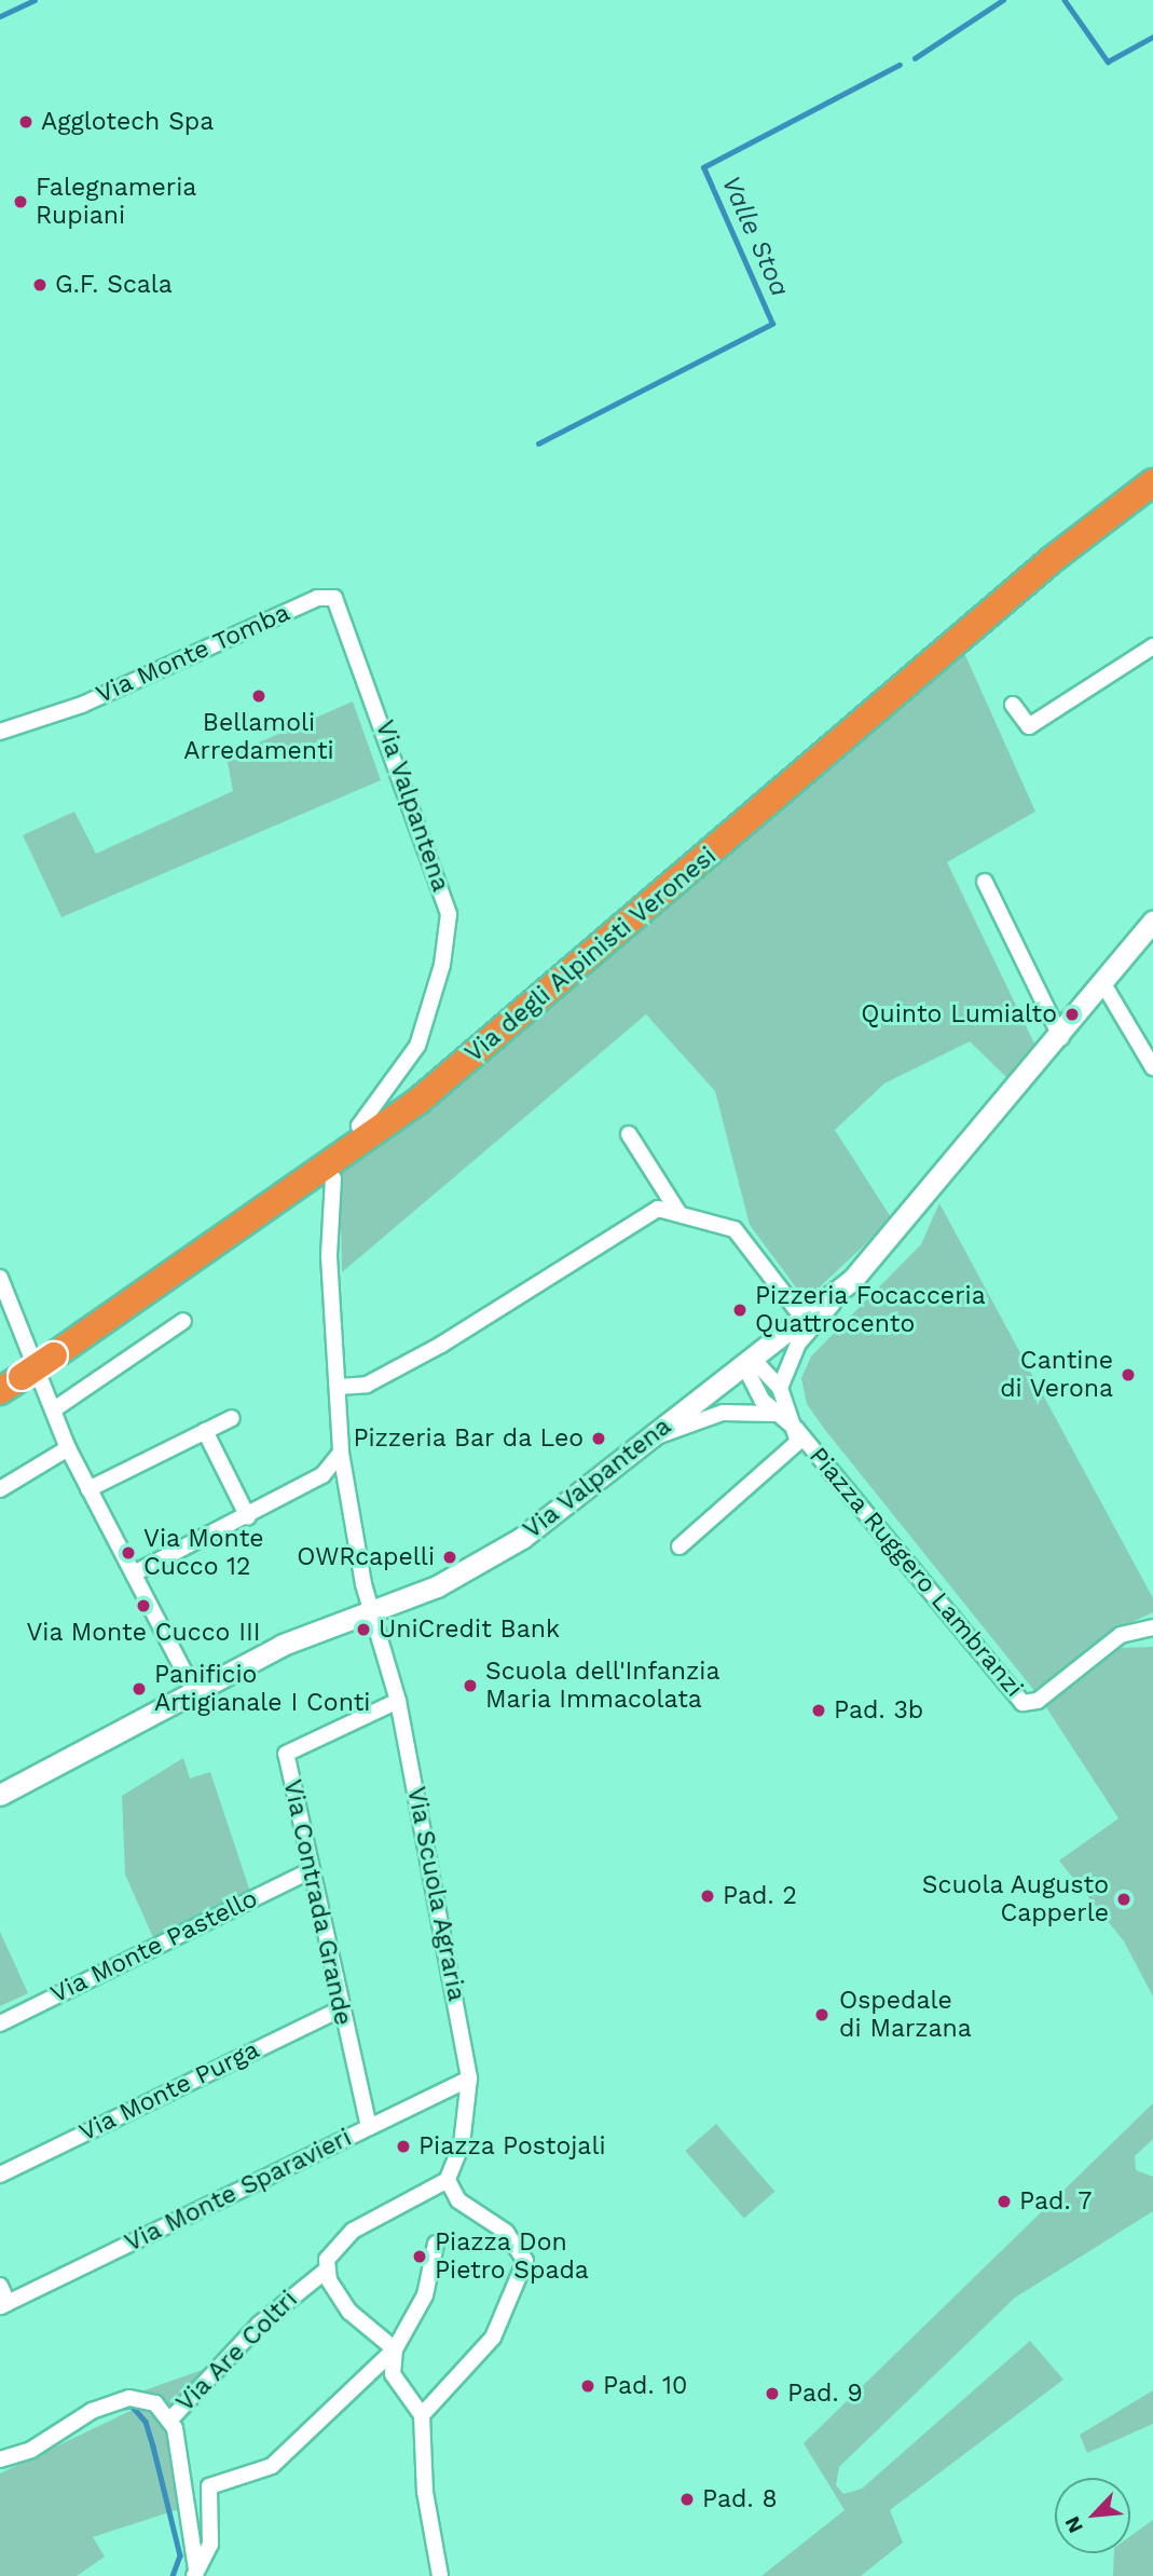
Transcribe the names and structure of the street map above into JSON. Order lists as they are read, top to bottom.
{
  "streets": {
    "highway": ["Via degli Alpinisti Veronesi"],
    "street": [
      "Via Monte Tomba",
      "Via Valpantena",
      "Piazza Ruggero Lambranzi",
      "Via Scuola Agraria",
      "Via Contrada Grande",
      "Via Monte Pastello",
      "Via Monte Purga",
      "Via Monte Sparavieri",
      "Via Are Coltri"
    ]
  },
  "crossings": [
    ["Via Monte Tomba", "Via Valpantena"],
    ["Via Valpantena", "Piazza Ruggero Lambranzi"],
    ["Via Valpantena", "Via Scuola Agraria"],
    ["Via Scuola Agraria", "Via Contrada Grande"],
    ["Via Scuola Agraria", "Via Monte Sparavieri"],
    ["Via Contrada Grande", "Via Monte Pastello"],
    ["Via Contrada Grande", "Via Monte Purga"],
    ["Via Contrada Grande", "Via Monte Sparavieri"]
  ],
  "water": ["Valle Stoa"],
  "places": [
    "Agglotech Spa",
    "Falegnameria Rupiani",
    "G.F. Scala",
    "Bellamoli Arredamenti",
    "Quinto Lumialto",
    "Pizzeria Focacceria Quattrocento",
    "Cantine di Verona",
    "Pizzeria Bar da Leo",
    "Via Monte Cucco 12",
    "OWRcapelli",
    "Via Monte Cucco III",
    "UniCredit Bank",
    "Scuola dell'Infanzia Maria Immacolata",
    "Panificio Artigianale I Conti",
    "Pad. 3b",
    "Pad. 2",
    "Scuola Augusto Capperle",
    "Ospedale di Marzana",
    "Piazza Postojali",
    "Pad. 7",
    "Piazza Don Pietro Spada",
    "Pad. 10",
    "Pad. 9",
    "Pad. 8"
  ],
  "north": "bottom left"
}
